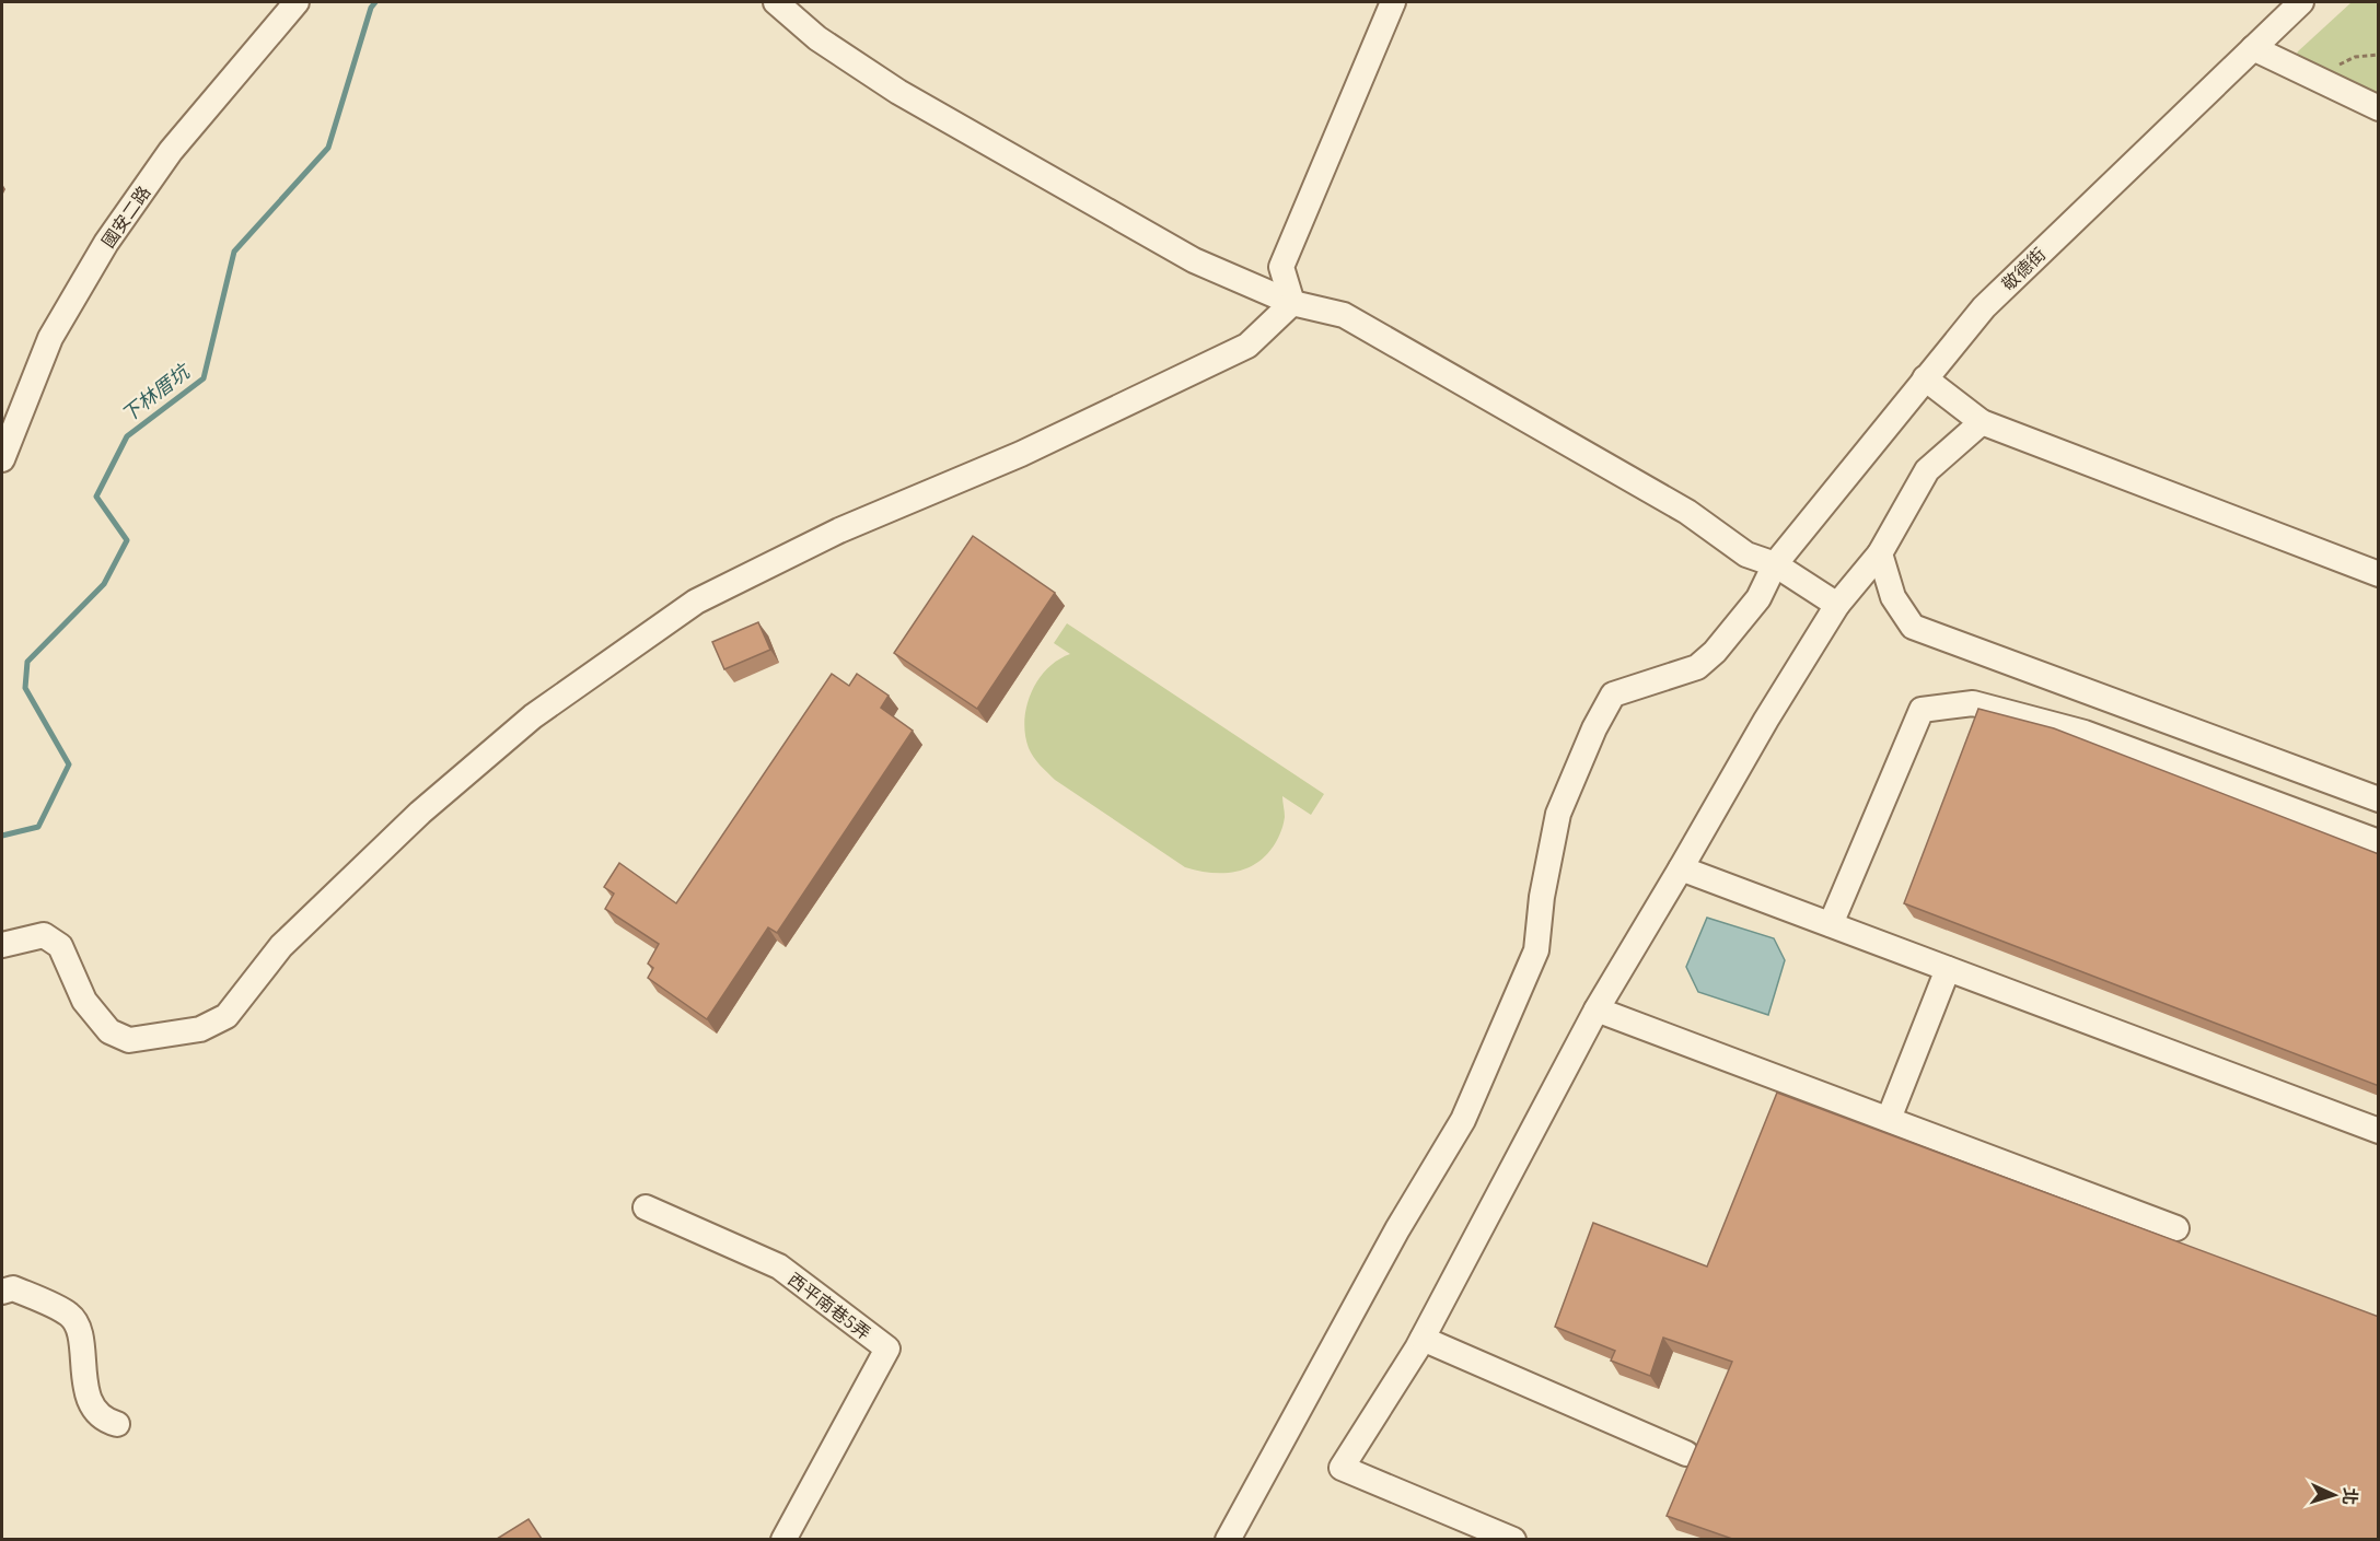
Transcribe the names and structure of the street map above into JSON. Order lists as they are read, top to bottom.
{
  "streets": {
    "street": ["國安二路", "敬德街", "西平南巷5弄"]
  },
  "water": ["下林厝坑"],
  "north": "right"
}
